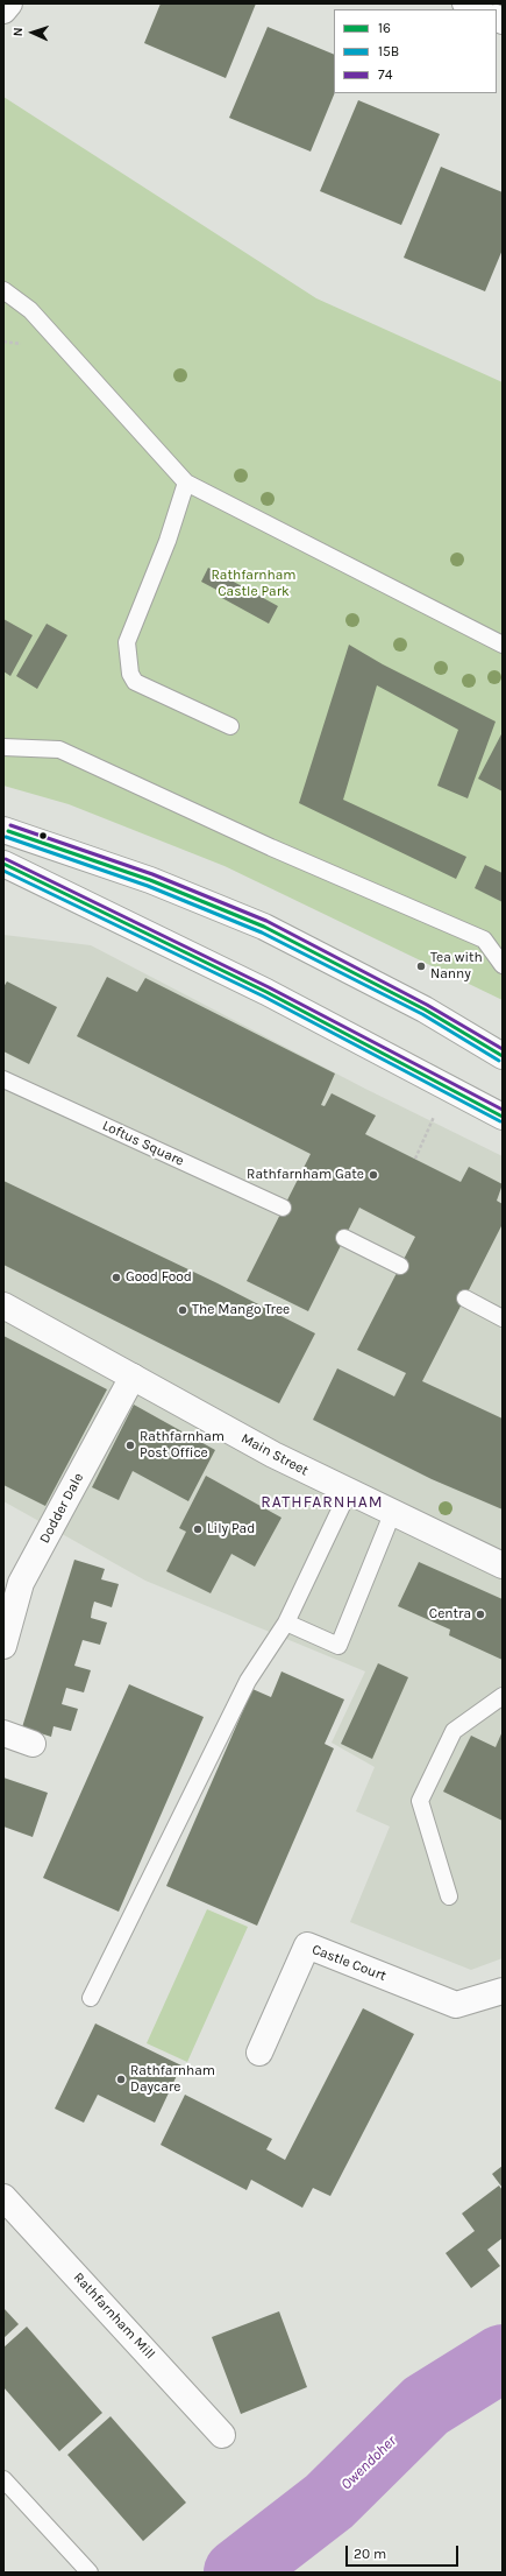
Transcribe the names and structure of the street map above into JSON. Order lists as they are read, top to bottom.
{
  "streets": {
    "street": [
      "Main Street",
      "Dodder Dale",
      "Castle Court",
      "Rathfarnham Mill"
    ],
    "lane": ["Loftus Square"]
  },
  "crossings": [
    ["Main Street", "Dodder Dale"]
  ],
  "districts": ["RATHFARNHAM"],
  "water": ["Owendoher"],
  "parks": ["Rathfarnham Castle Park"],
  "places": [
    "Tea with Nanny",
    "Rathfarnham Gate",
    "Good Food",
    "The Mango Tree",
    "Rathfarnham Post Office",
    "Lily Pad",
    "Centra",
    "Rathfarnham Daycare"
  ],
  "lines": ["transit line 74", "transit line 16", "transit line 15B"],
  "legend": ["16", "15B", "74"],
  "scale_bar": "20 m",
  "north": "left"
}
